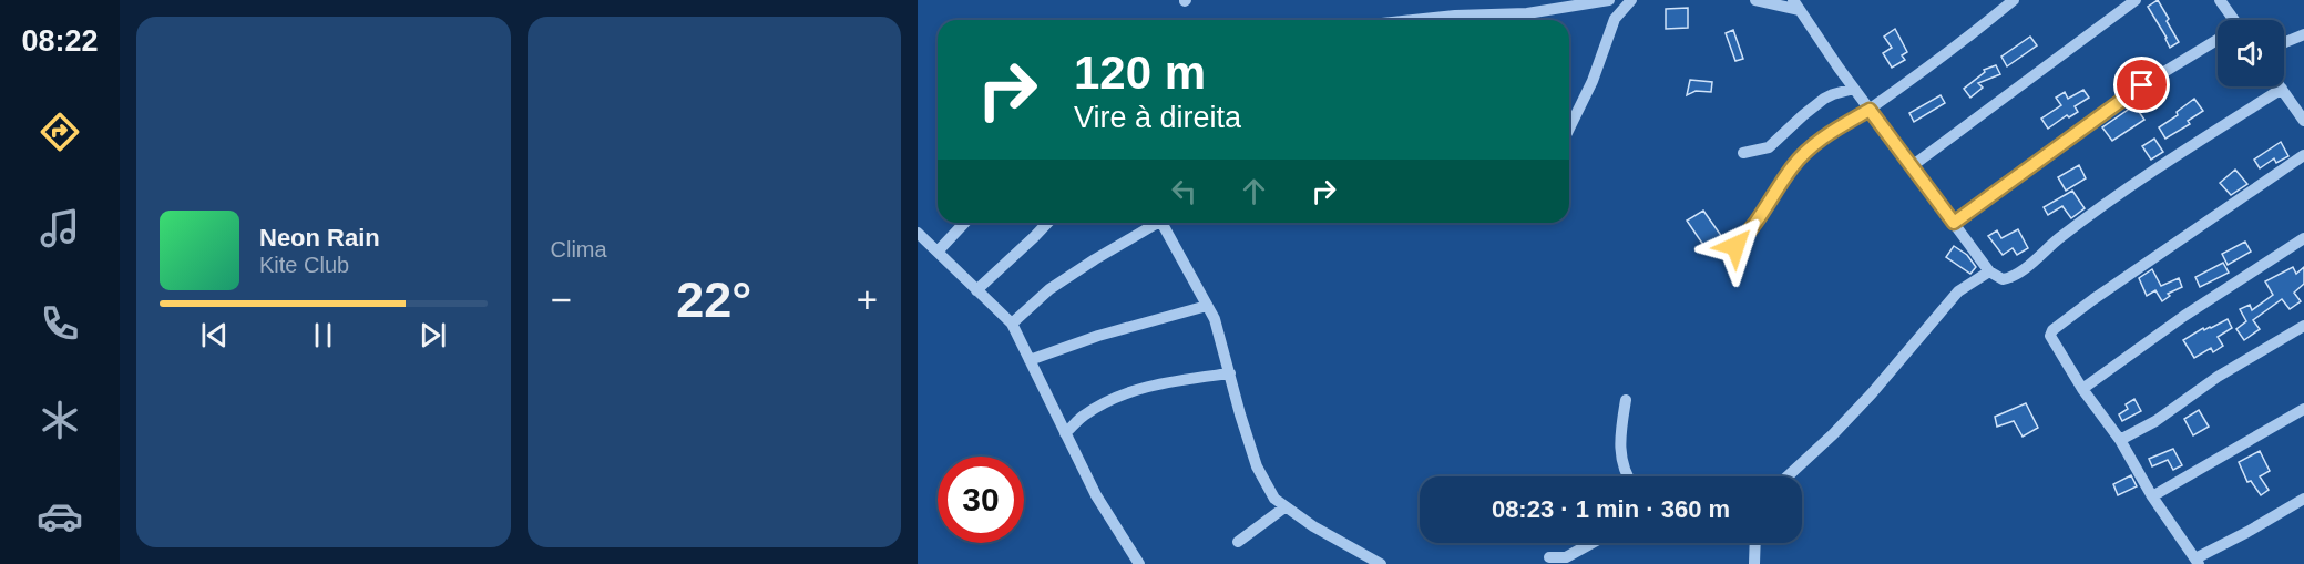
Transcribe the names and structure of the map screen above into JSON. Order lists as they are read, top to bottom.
{
  "page": {
    "tabs": "08:22",
    "tile": "Clima",
    "turn": ["120 m", "Vire à direita"],
    "song": ["Neon Rain", "Kite Club"],
    "heat": ["−", "22°", "+"],
    "limit": "30",
    "trip": "08:23 · 1 min · 360 m"
  }
}
